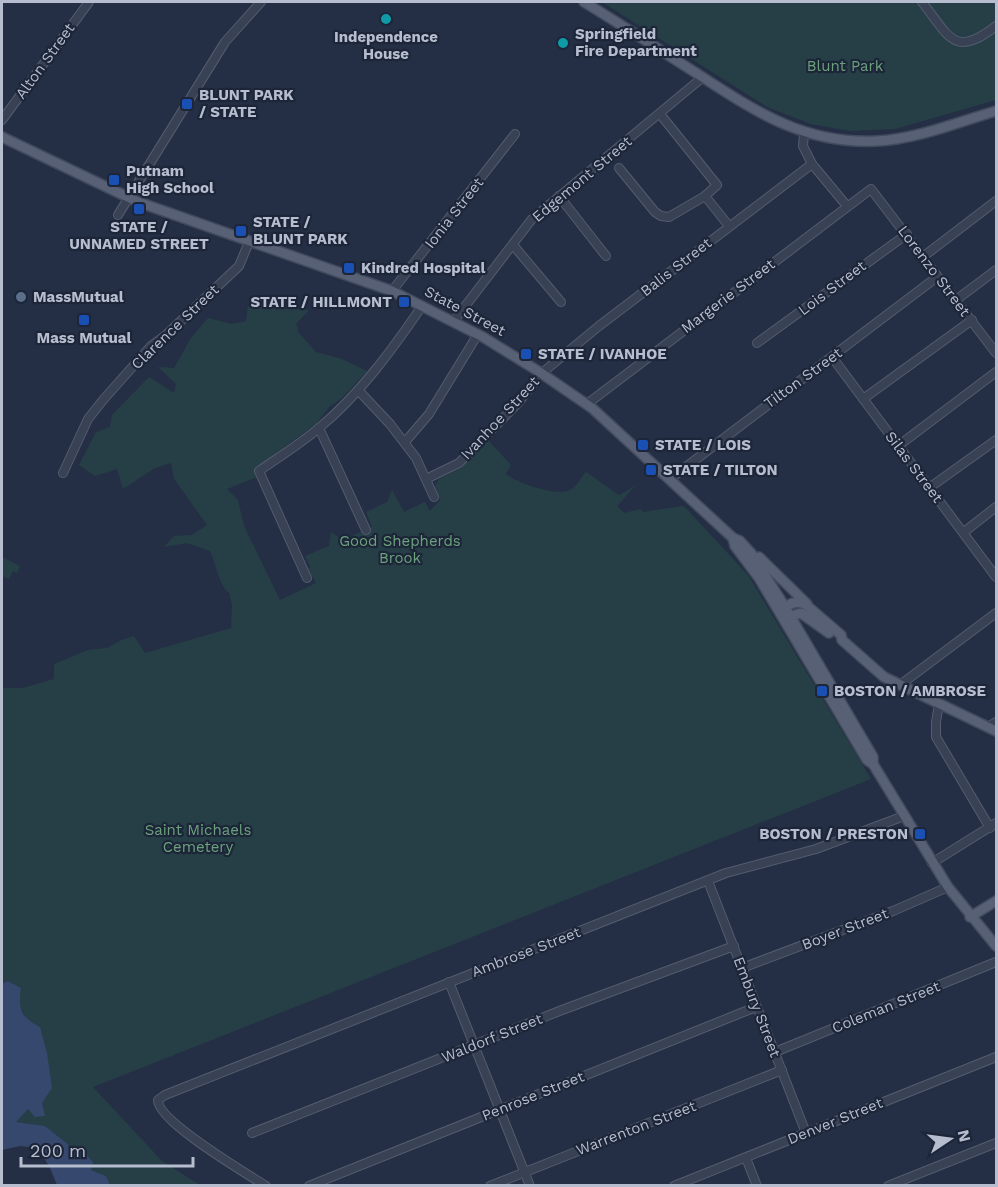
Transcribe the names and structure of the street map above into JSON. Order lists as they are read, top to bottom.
{
  "streets": {
    "main road": ["State Street"],
    "street": [
      "Alton Street",
      "Edgemont Street",
      "Ionia Street",
      "Balis Street",
      "Lorenzo Street",
      "Lois Street",
      "Margerie Street",
      "Clarence Street",
      "Tilton Street",
      "Ivanhoe Street",
      "Silas Street",
      "Boyer Street",
      "Ambrose Street",
      "Embury Street",
      "Coleman Street",
      "Waldorf Street",
      "Penrose Street",
      "Denver Street",
      "Warrenton Street"
    ]
  },
  "crossings": [
    ["Edgemont Street", "State Street"],
    ["Ionia Street", "State Street"],
    ["Balis Street", "State Street"],
    ["Balis Street", "Ivanhoe Street"],
    ["Lorenzo Street", "Lois Street"],
    ["Lorenzo Street", "Margerie Street"],
    ["Lorenzo Street", "Tilton Street"],
    ["Margerie Street", "State Street"],
    ["State Street", "Clarence Street"],
    ["State Street", "Tilton Street"],
    ["State Street", "Ivanhoe Street"],
    ["Tilton Street", "Silas Street"],
    ["Boyer Street", "Embury Street"],
    ["Ambrose Street", "Embury Street"],
    ["Embury Street", "Coleman Street"],
    ["Embury Street", "Waldorf Street"],
    ["Embury Street", "Penrose Street"],
    ["Embury Street", "Denver Street"],
    ["Embury Street", "Warrenton Street"]
  ],
  "parks": ["Blunt Park", "Good Shepherds Brook", "Saint Michaels Cemetery"],
  "places": {
    "other": ["Independence House", "Springfield Fire Department", "MassMutual"],
    "transit": [
      "BLUNT PARK / STATE",
      "Putnam High School",
      "STATE / UNNAMED STREET",
      "STATE / BLUNT PARK",
      "Kindred Hospital",
      "STATE / HILLMONT",
      "Mass Mutual",
      "STATE / IVANHOE",
      "STATE / LOIS",
      "STATE / TILTON",
      "BOSTON / AMBROSE",
      "BOSTON / PRESTON"
    ]
  },
  "scale_bar": "200 m",
  "north": "right"
}
